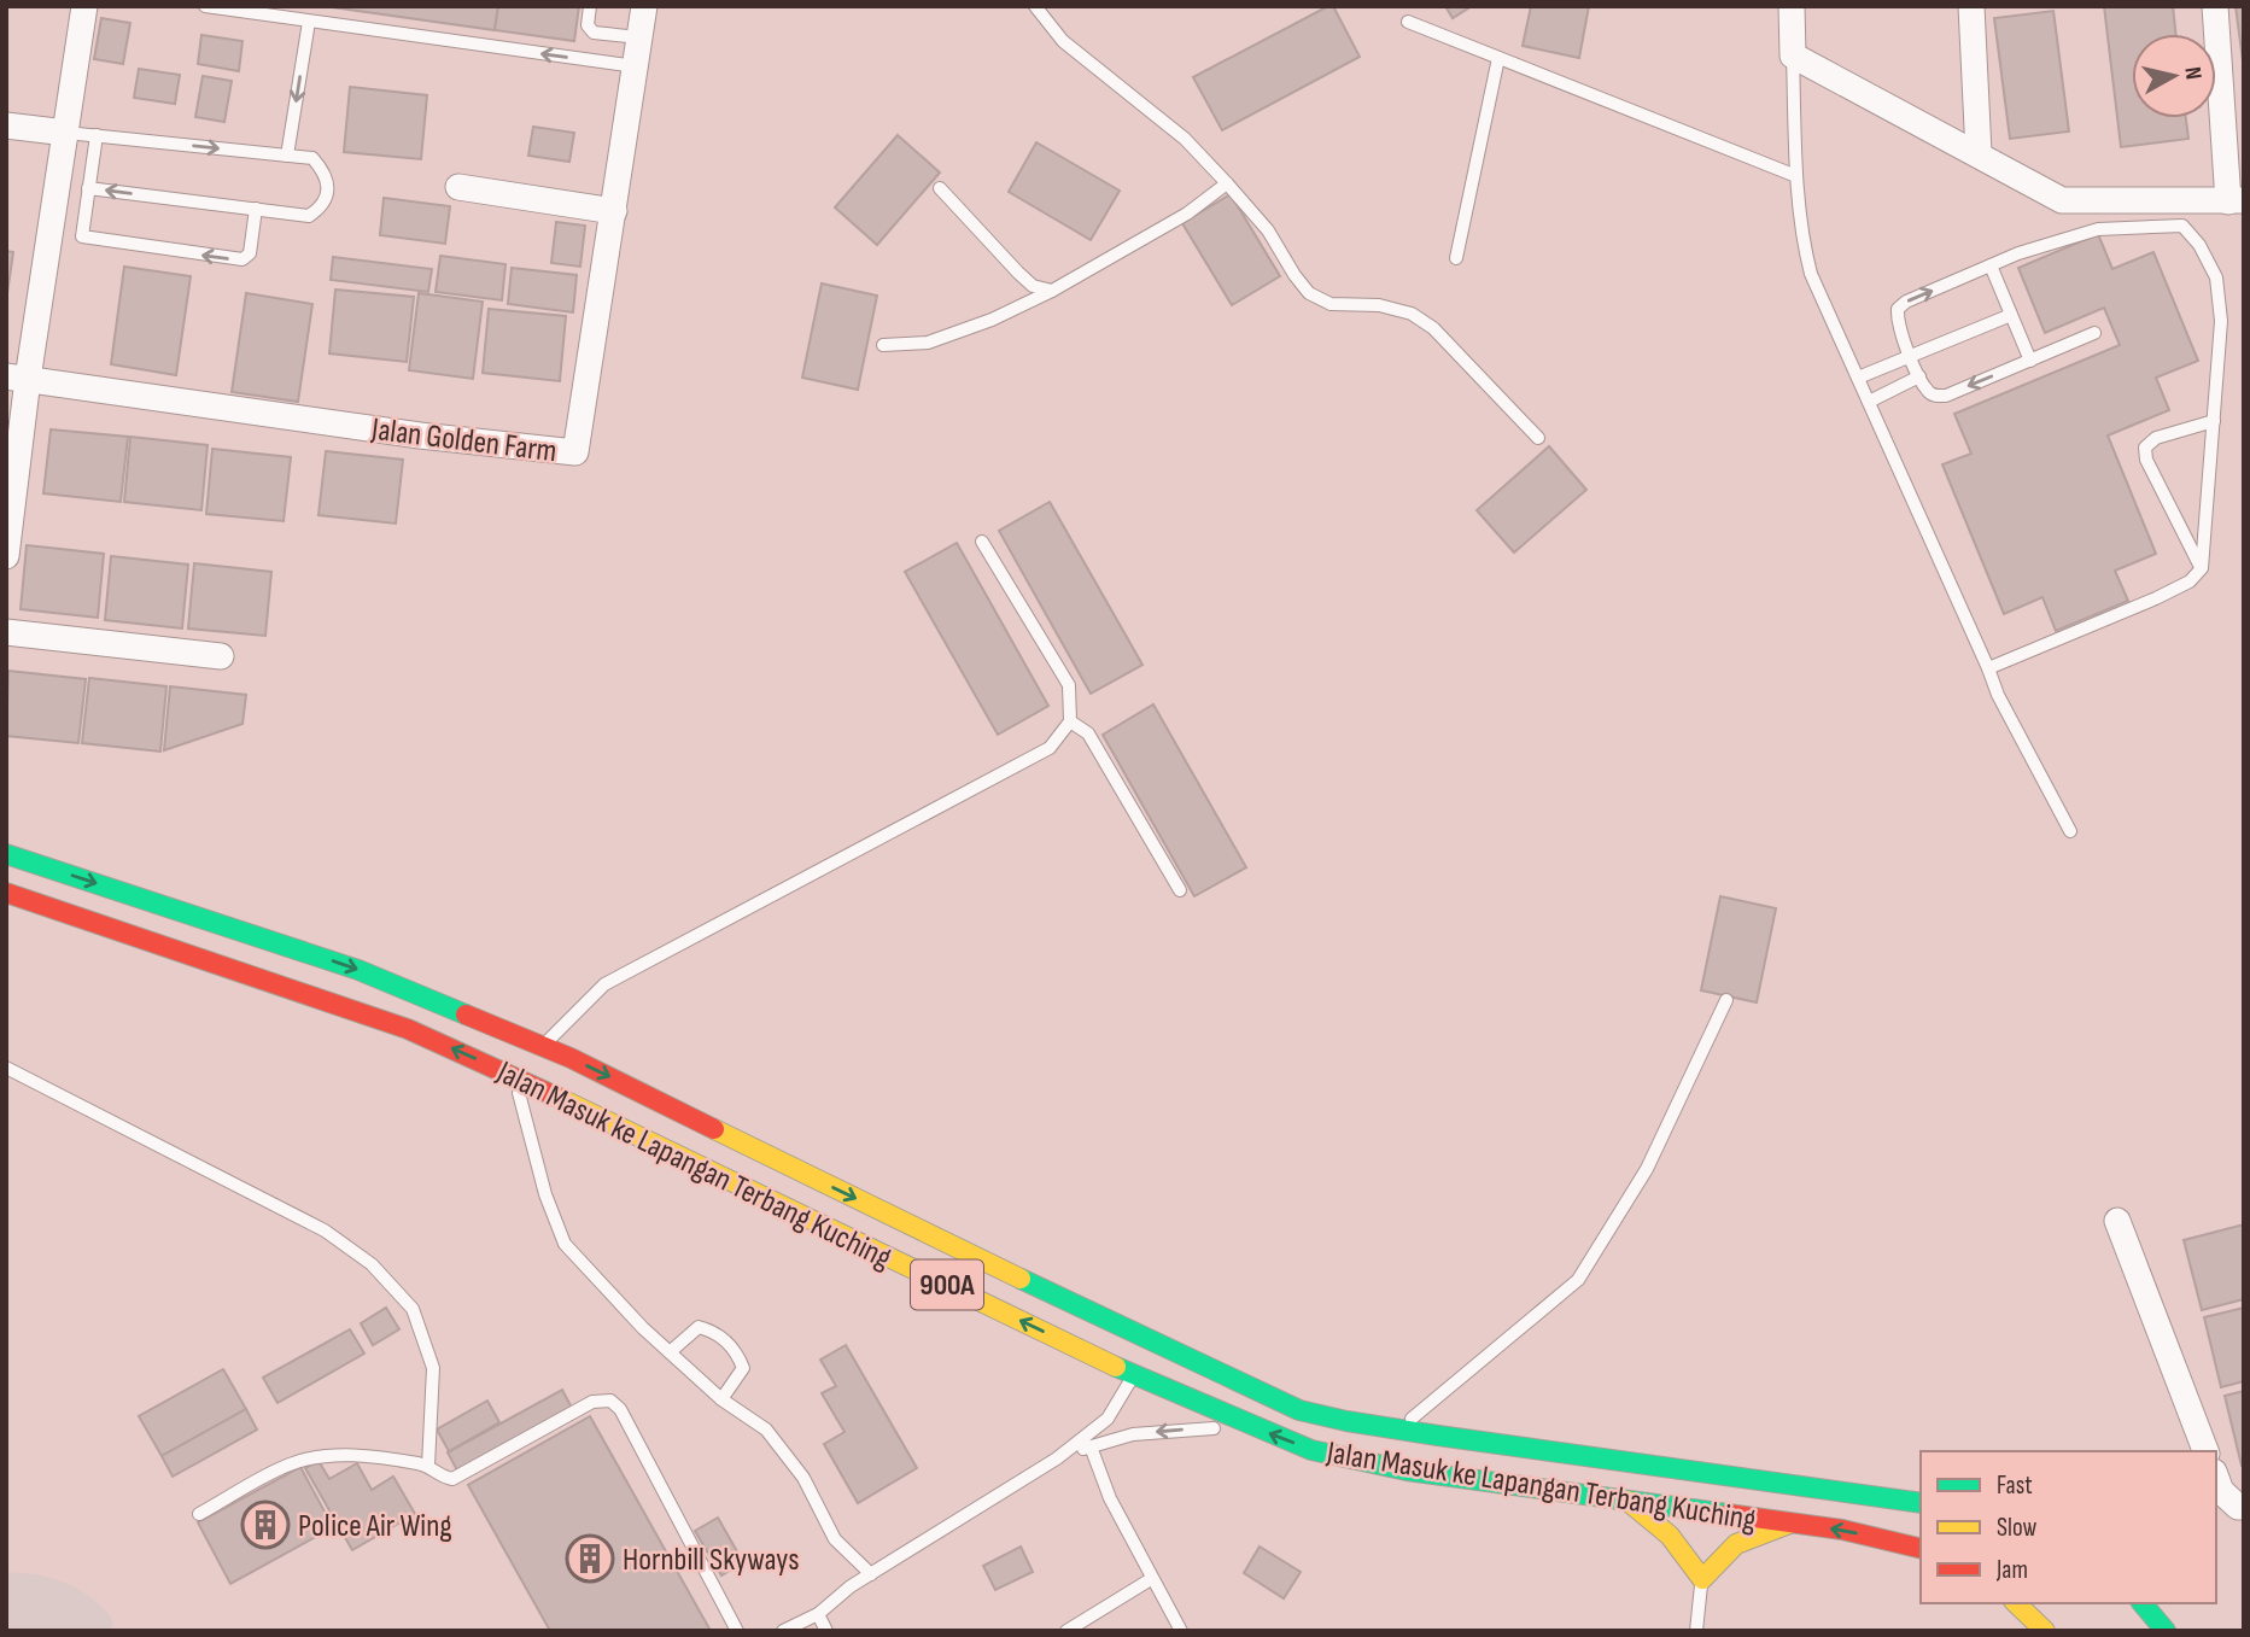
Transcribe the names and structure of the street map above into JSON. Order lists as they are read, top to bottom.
{
  "streets": {
    "highway": ["Jalan Masuk ke Lapangan Terbang Kuching", "900A"],
    "street": ["Jalan Golden Farm"]
  },
  "places": {
    "building": ["Police Air Wing", "Hornbill Skyways"]
  },
  "legend": ["Fast", "Slow", "Jam"],
  "north": "right"
}
